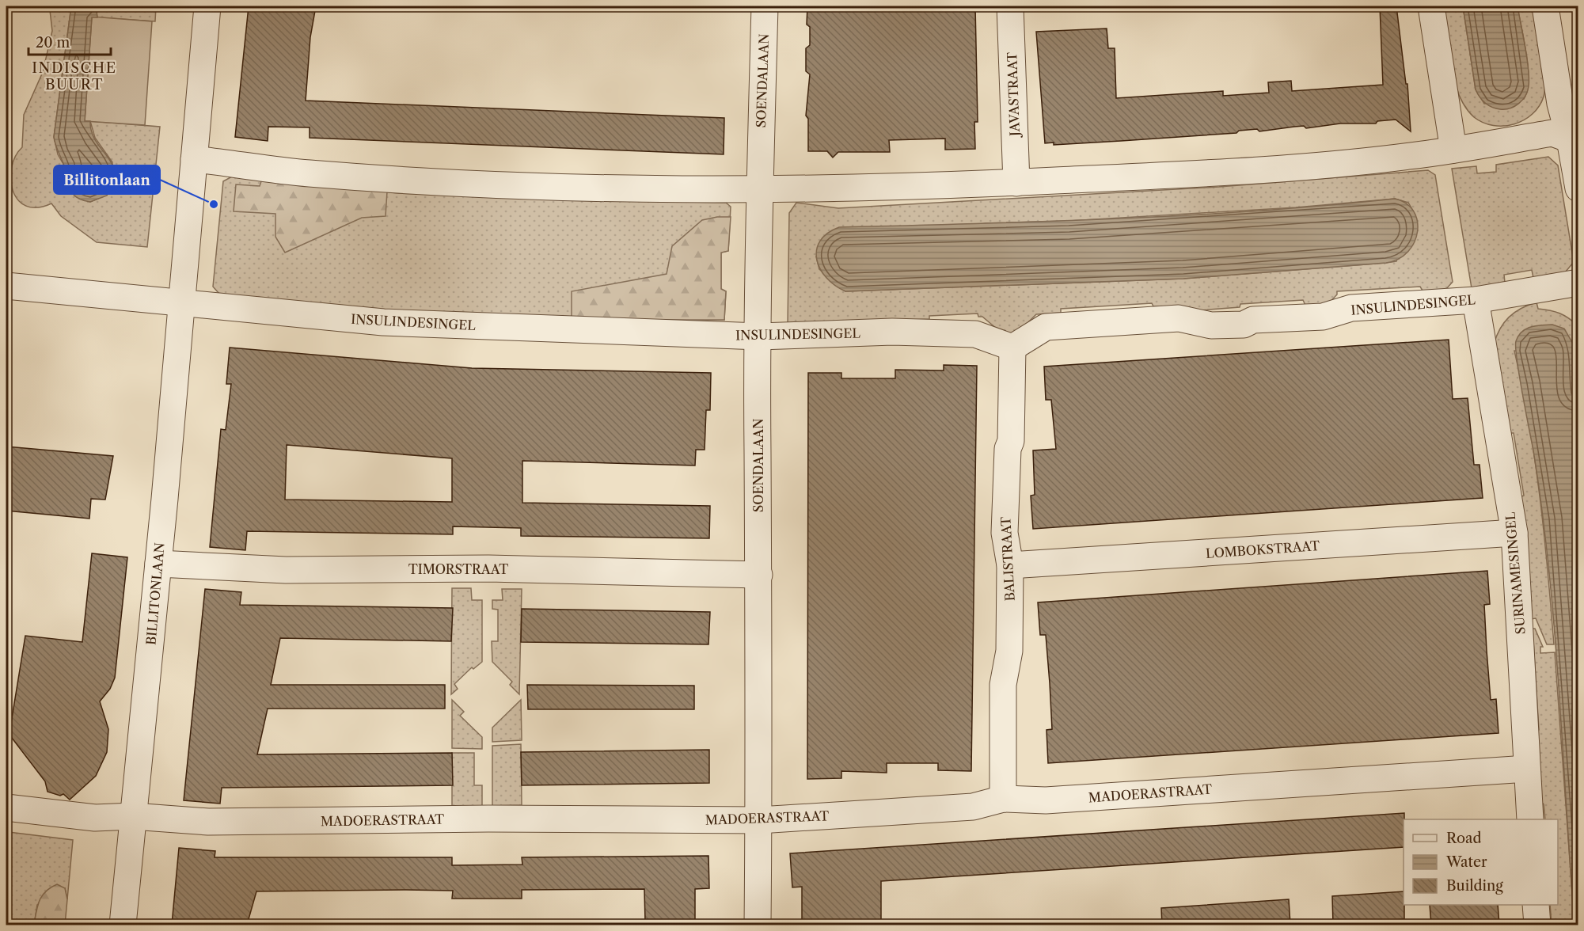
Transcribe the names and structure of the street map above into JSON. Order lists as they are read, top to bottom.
{
  "streets": {
    "street": [
      "SOENDALAAN",
      "JAVASTRAAT",
      "INSULINDESINGEL",
      "LOMBOKSTRAAT",
      "BALISTRAAT",
      "TIMORSTRAAT",
      "SURINAMESINGEL",
      "BILLITONLAAN",
      "MADOERASTRAAT"
    ]
  },
  "crossings": [
    ["SOENDALAAN", "INSULINDESINGEL"],
    ["SOENDALAAN", "TIMORSTRAAT"],
    ["SOENDALAAN", "MADOERASTRAAT"],
    ["INSULINDESINGEL", "BALISTRAAT"],
    ["INSULINDESINGEL", "SURINAMESINGEL"],
    ["INSULINDESINGEL", "BILLITONLAAN"],
    ["LOMBOKSTRAAT", "BALISTRAAT"],
    ["LOMBOKSTRAAT", "SURINAMESINGEL"],
    ["BALISTRAAT", "MADOERASTRAAT"],
    ["TIMORSTRAAT", "BILLITONLAAN"],
    ["SURINAMESINGEL", "MADOERASTRAAT"],
    ["BILLITONLAAN", "MADOERASTRAAT"]
  ],
  "districts": ["INDISCHE BUURT"],
  "places": ["Billitonlaan"],
  "legend": ["Road", "Water", "Building"],
  "scale_bar": "20 m"
}
